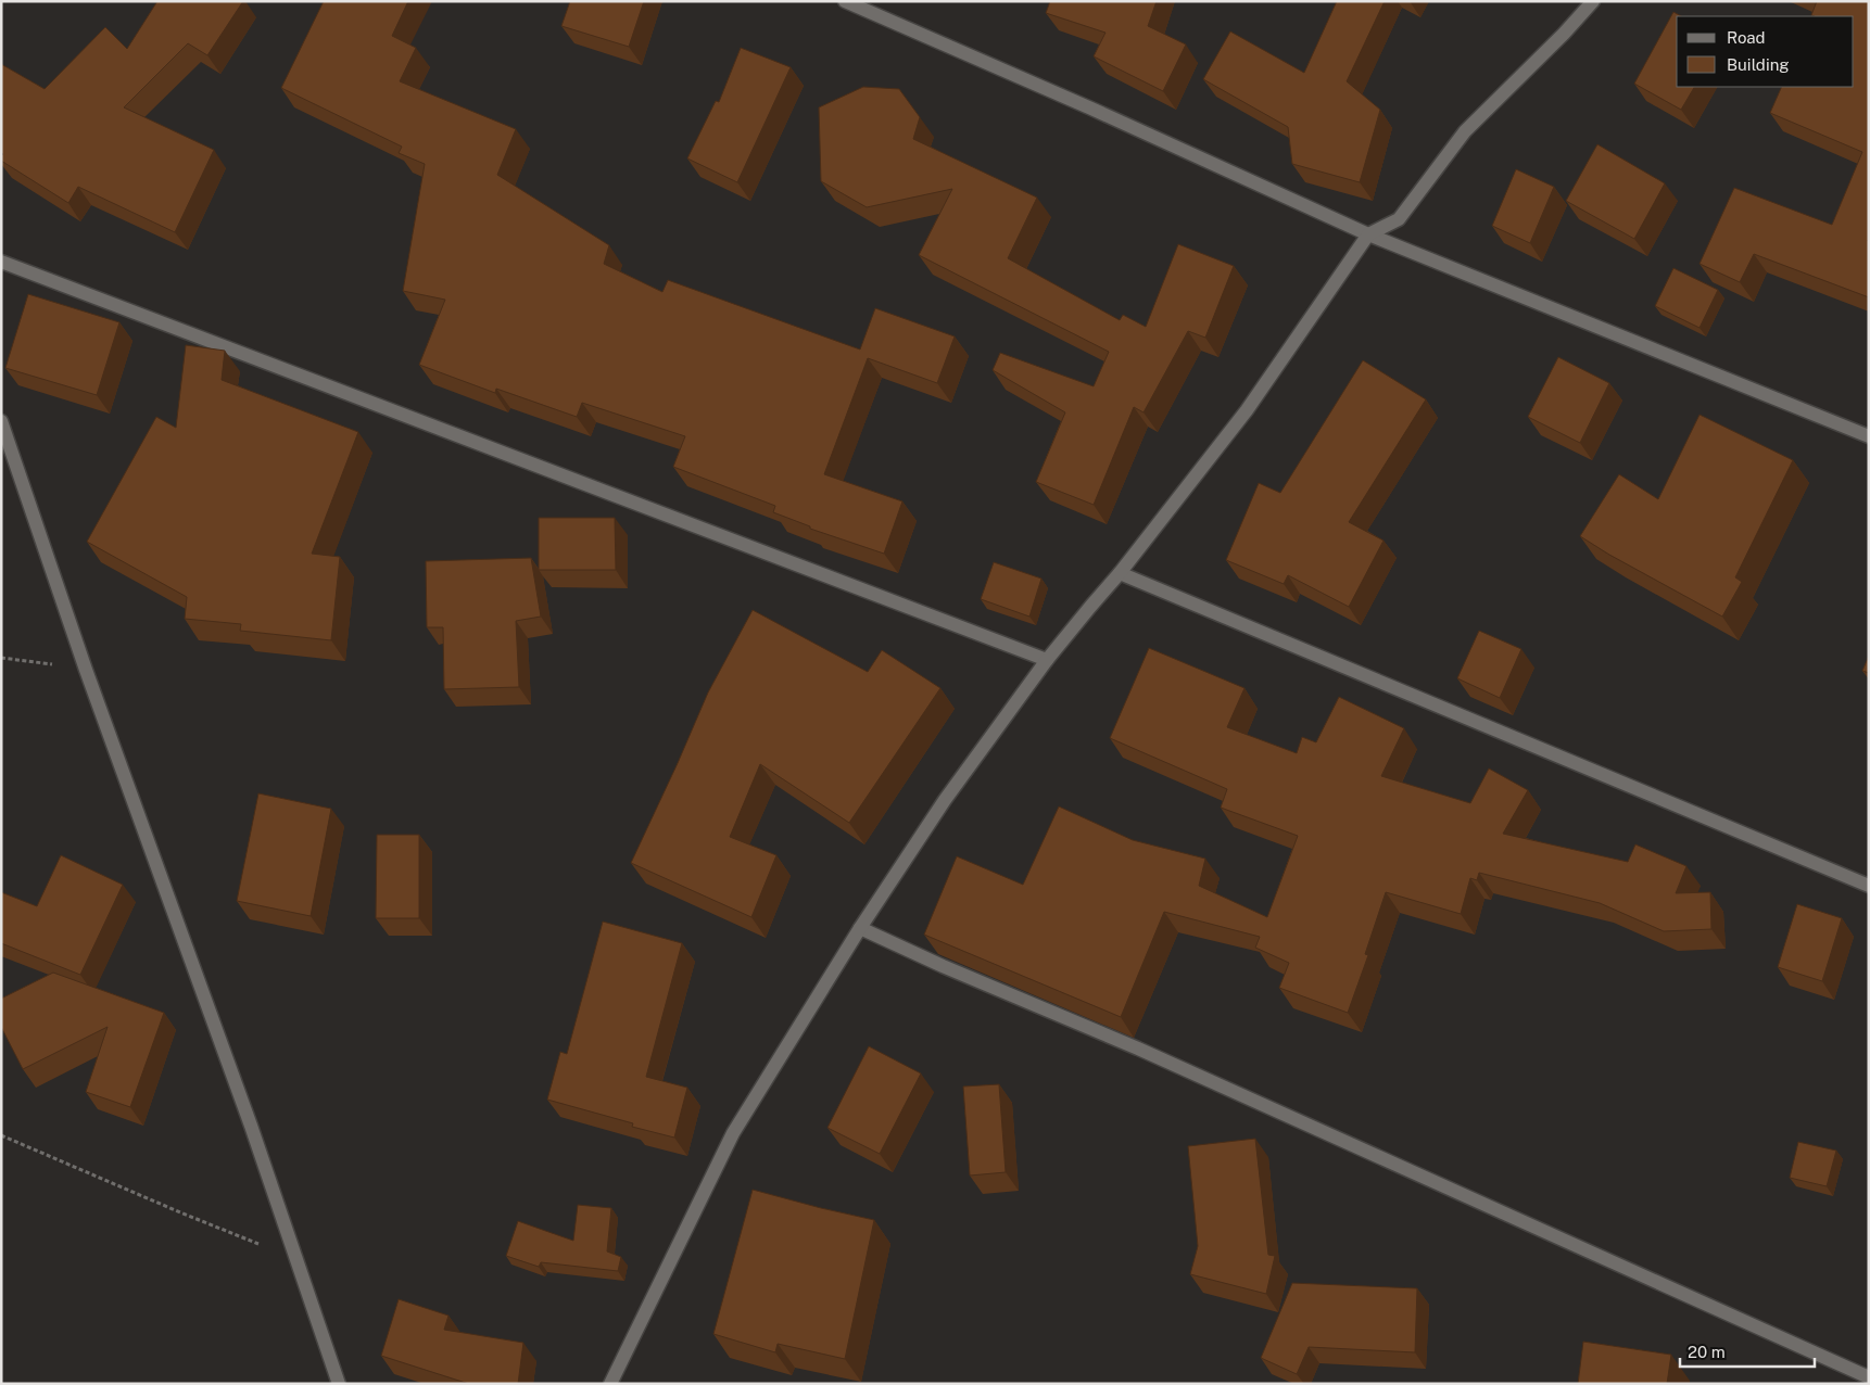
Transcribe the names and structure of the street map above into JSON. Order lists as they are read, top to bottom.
{
  "legend": ["Road", "Building"],
  "scale_bar": "20 m"
}
